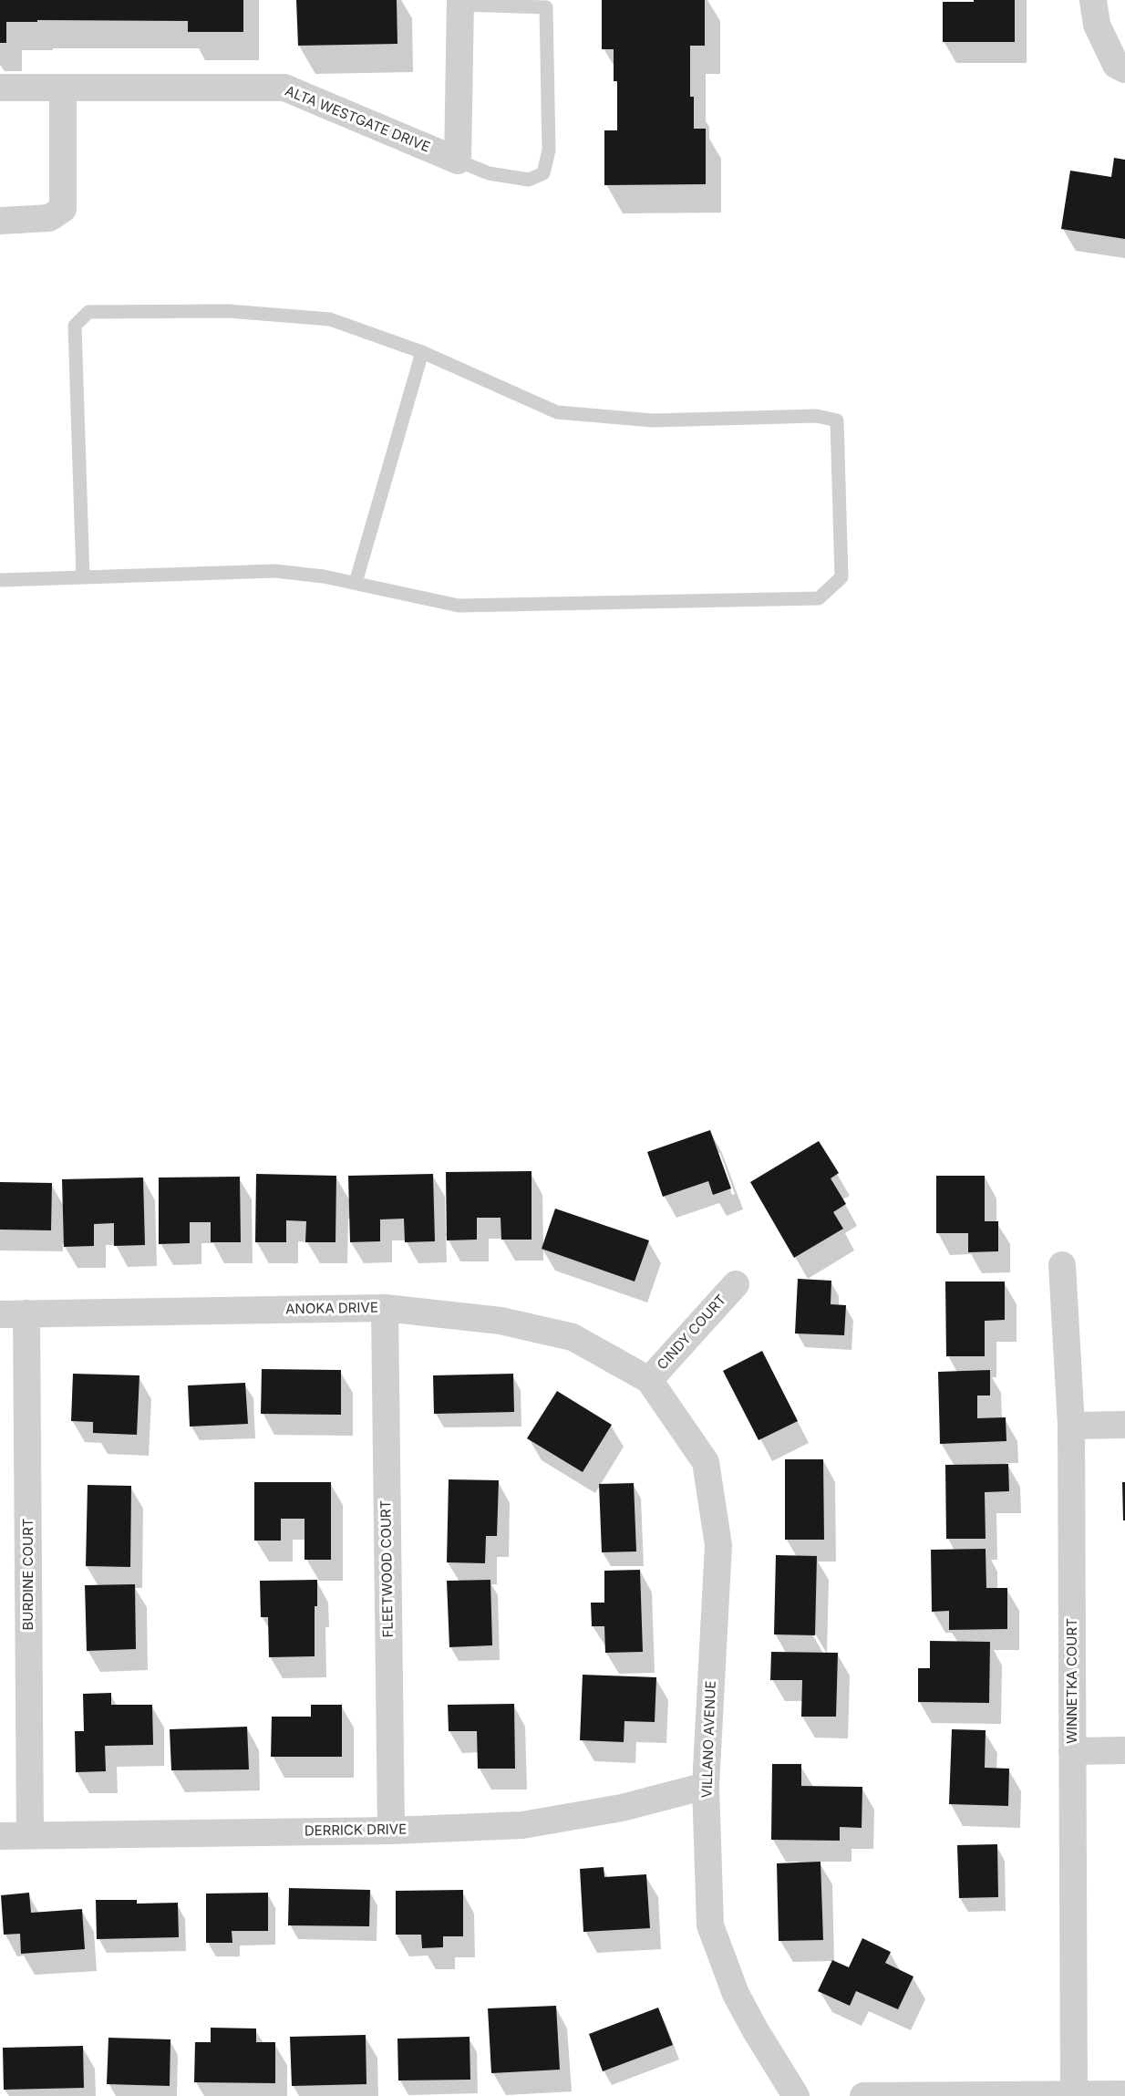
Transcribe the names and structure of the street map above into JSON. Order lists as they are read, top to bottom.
{
  "streets": {
    "street": [
      "ALTA WESTGATE DRIVE",
      "ANOKA DRIVE",
      "CINDY COURT",
      "FLEETWOOD COURT",
      "BURDINE COURT",
      "WINNETKA COURT",
      "VILLANO AVENUE",
      "DERRICK DRIVE"
    ]
  },
  "crossings": [
    ["ANOKA DRIVE", "CINDY COURT"],
    ["ANOKA DRIVE", "FLEETWOOD COURT"],
    ["ANOKA DRIVE", "BURDINE COURT"],
    ["ANOKA DRIVE", "VILLANO AVENUE"],
    ["CINDY COURT", "VILLANO AVENUE"],
    ["FLEETWOOD COURT", "DERRICK DRIVE"],
    ["BURDINE COURT", "DERRICK DRIVE"],
    ["VILLANO AVENUE", "DERRICK DRIVE"]
  ]
}
